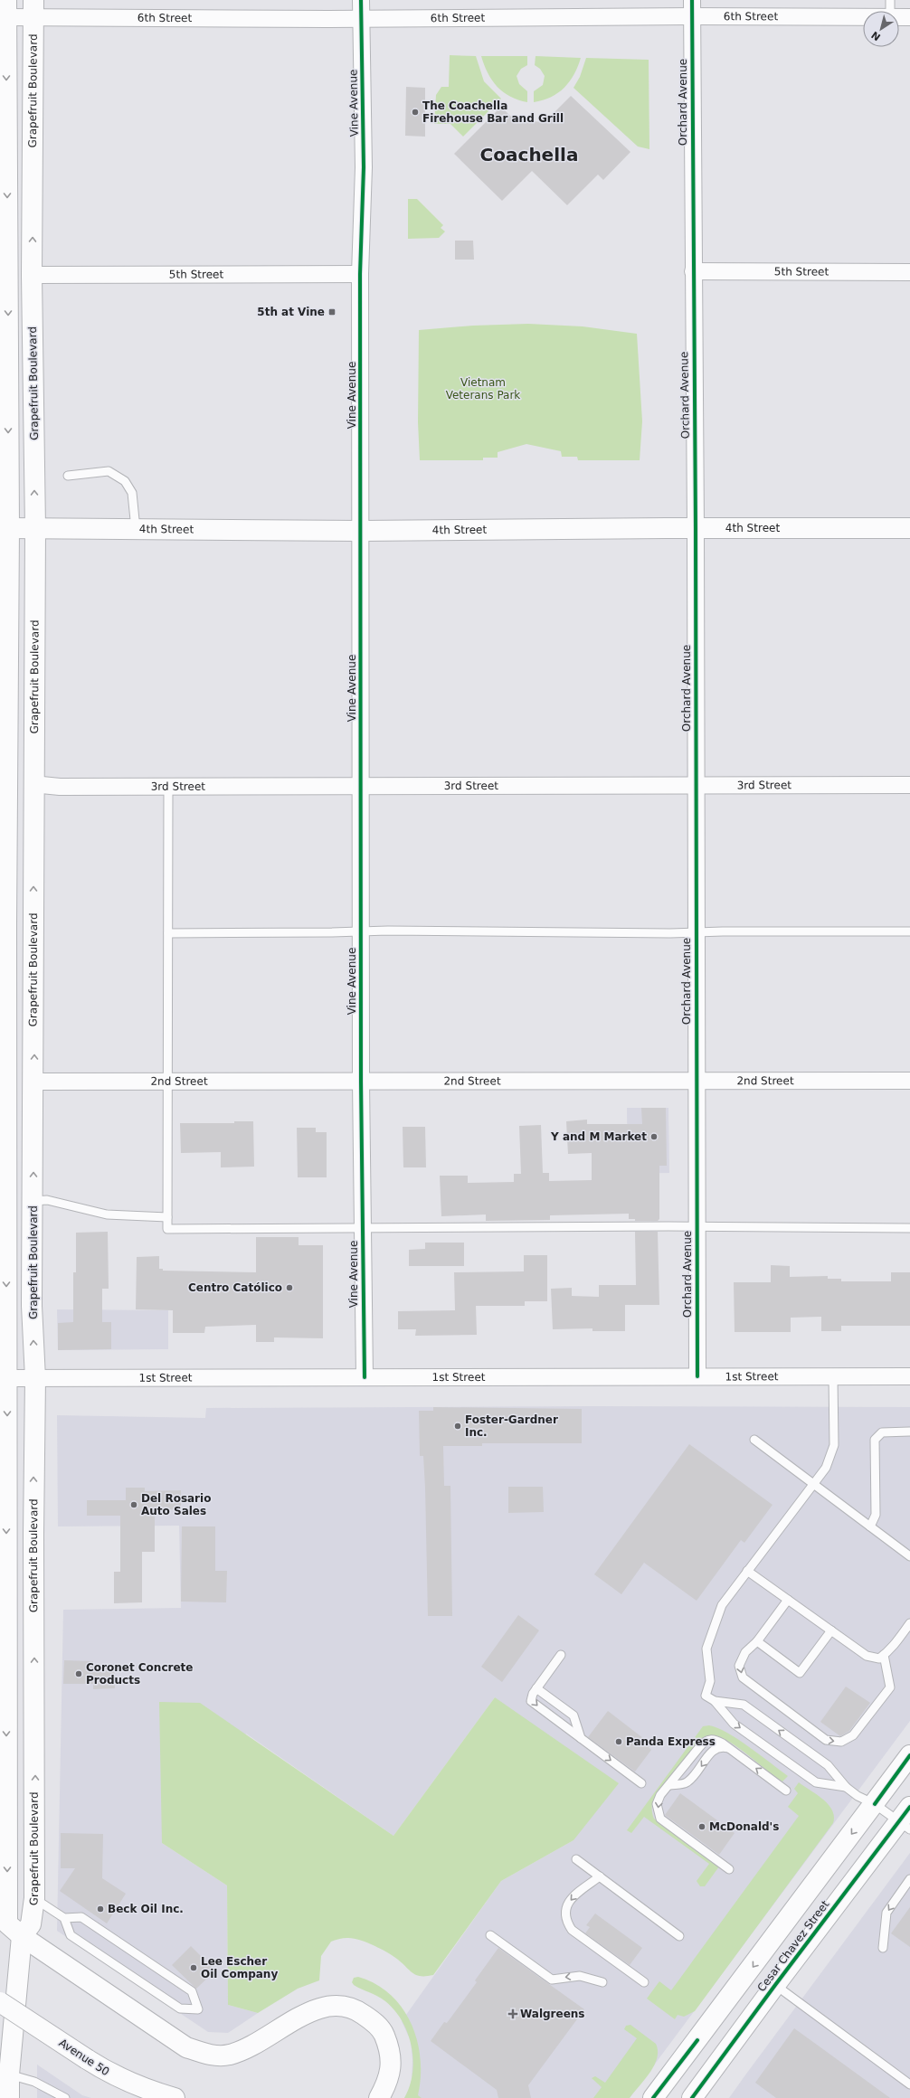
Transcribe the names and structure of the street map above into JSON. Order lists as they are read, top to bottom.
{
  "streets": {
    "main road": [
      "Grapefruit Boulevard",
      "4th Street",
      "Cesar Chavez Street",
      "Avenue 50"
    ],
    "street": [
      "6th Street",
      "Orchard Avenue",
      "Vine Avenue",
      "5th Street",
      "3rd Street",
      "2nd Street",
      "1st Street"
    ]
  },
  "crossings": [
    ["6th Street", "Grapefruit Boulevard"],
    ["6th Street", "Orchard Avenue"],
    ["6th Street", "Vine Avenue"],
    ["Grapefruit Boulevard", "5th Street"],
    ["Grapefruit Boulevard", "4th Street"],
    ["Grapefruit Boulevard", "3rd Street"],
    ["Grapefruit Boulevard", "2nd Street"],
    ["Grapefruit Boulevard", "1st Street"],
    ["Orchard Avenue", "5th Street"],
    ["Orchard Avenue", "4th Street"],
    ["Orchard Avenue", "3rd Street"],
    ["Orchard Avenue", "2nd Street"],
    ["Orchard Avenue", "1st Street"],
    ["Vine Avenue", "5th Street"],
    ["Vine Avenue", "4th Street"],
    ["Vine Avenue", "3rd Street"],
    ["Vine Avenue", "2nd Street"],
    ["Vine Avenue", "1st Street"]
  ],
  "districts": ["Coachella"],
  "parks": ["Vietnam Veterans Park"],
  "places": {
    "other": [
      "The Coachella Firehouse Bar and Grill",
      "Y and M Market",
      "Centro Católico",
      "Foster-Gardner Inc.",
      "Del Rosario Auto Sales",
      "Coronet Concrete Products",
      "Panda Express",
      "McDonald's",
      "Beck Oil Inc.",
      "Lee Escher Oil Company"
    ],
    "transit": ["5th at Vine"],
    "health": ["Walgreens"]
  },
  "north": "bottom left"
}
